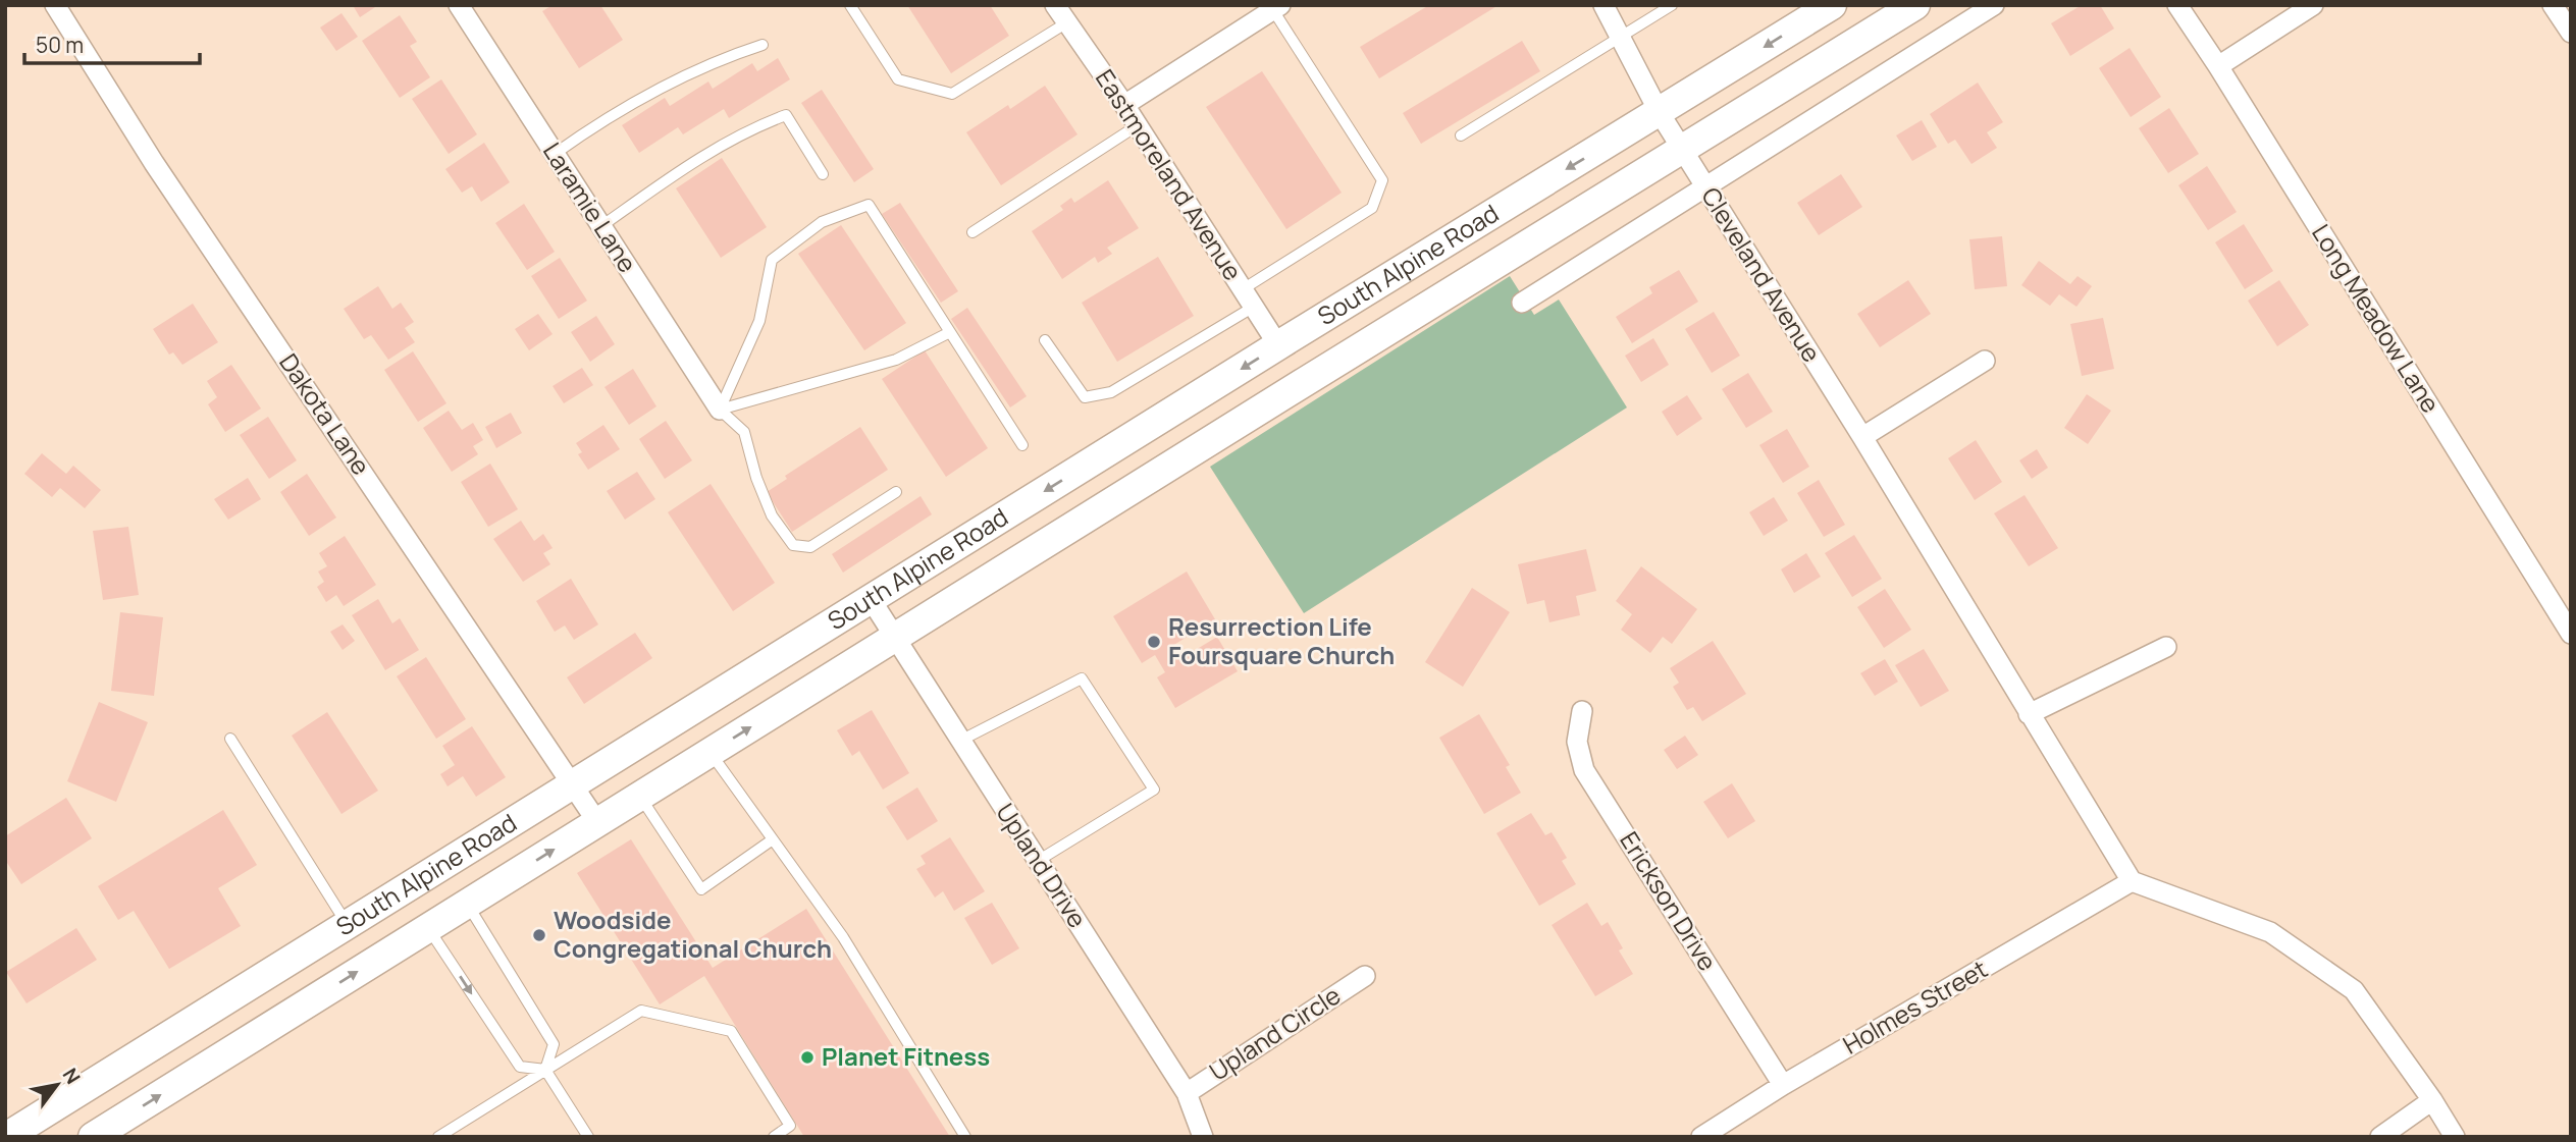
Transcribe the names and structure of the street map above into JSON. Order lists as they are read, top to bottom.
{
  "streets": {
    "main road": ["South Alpine Road"],
    "street": [
      "Eastmoreland Avenue",
      "Laramie Lane",
      "Cleveland Avenue",
      "Long Meadow Lane",
      "Dakota Lane",
      "Upland Drive",
      "Erickson Drive",
      "Holmes Street",
      "Upland Circle"
    ]
  },
  "crossings": [
    ["Eastmoreland Avenue", "South Alpine Road"],
    ["South Alpine Road", "Cleveland Avenue"],
    ["South Alpine Road", "Dakota Lane"],
    ["South Alpine Road", "Upland Drive"],
    ["Cleveland Avenue", "Holmes Street"],
    ["Upland Drive", "Upland Circle"],
    ["Erickson Drive", "Holmes Street"]
  ],
  "places": ["Resurrection Life Foursquare Church", "Woodside Congregational Church", "Planet Fitness"],
  "scale_bar": "50 m",
  "north": "top right"
}
